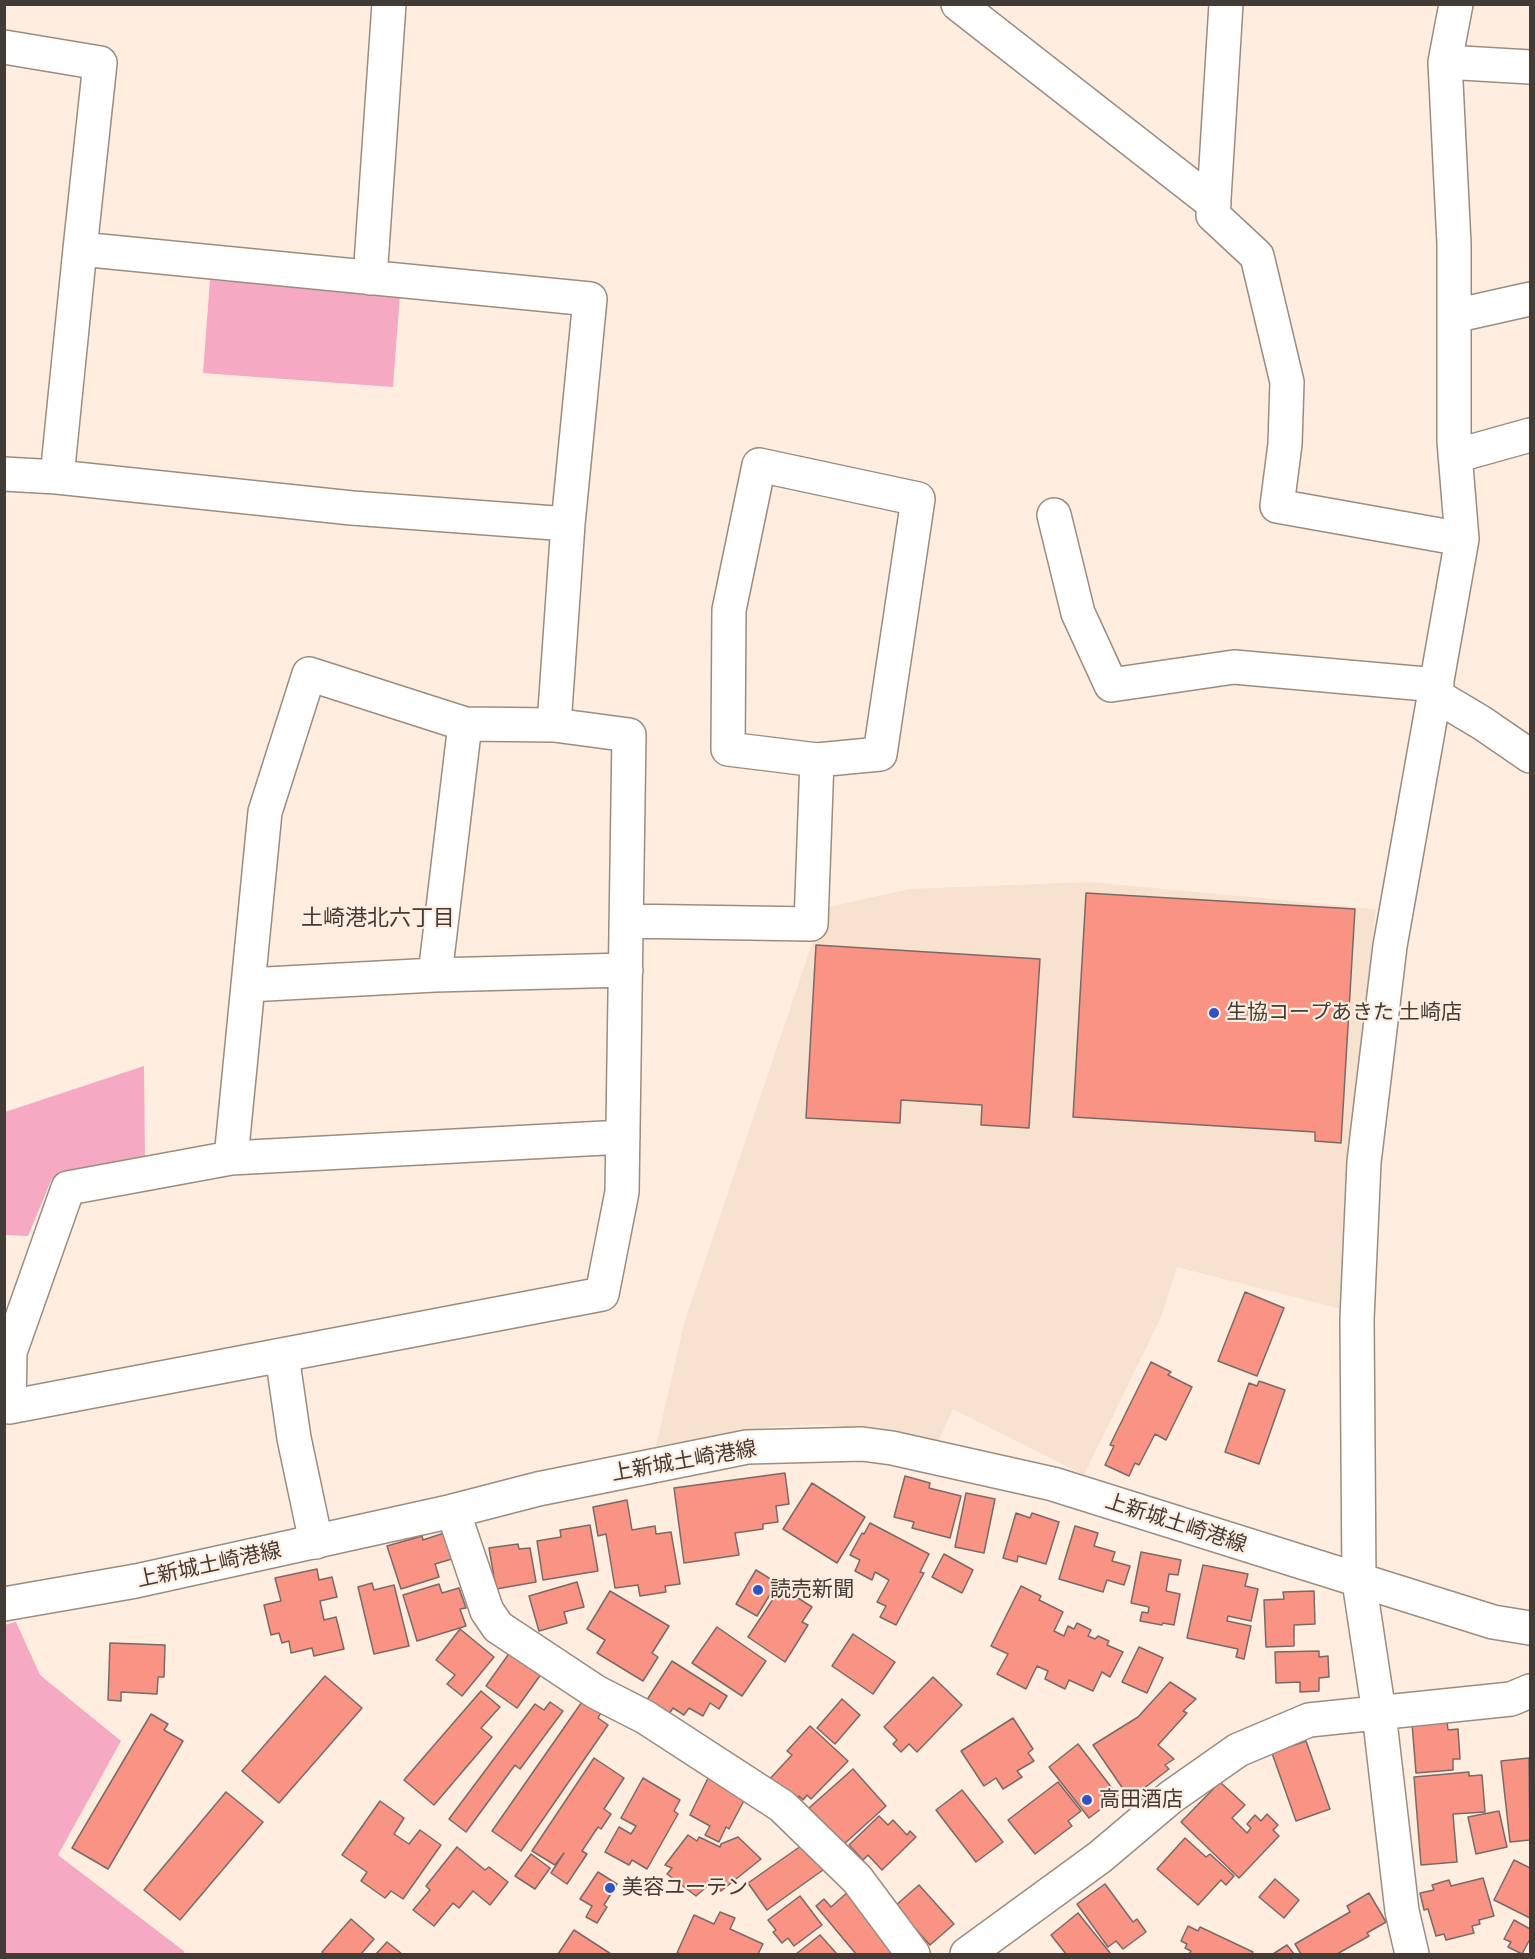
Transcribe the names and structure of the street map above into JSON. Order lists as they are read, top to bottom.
{
  "streets": {
    "street": ["上新城土崎港線"]
  },
  "districts": ["土崎港北六丁目"],
  "places": [
    "生協コープあきた 土崎店",
    "読売新聞",
    "高田酒店",
    "美容ユーテン"
  ]
}
